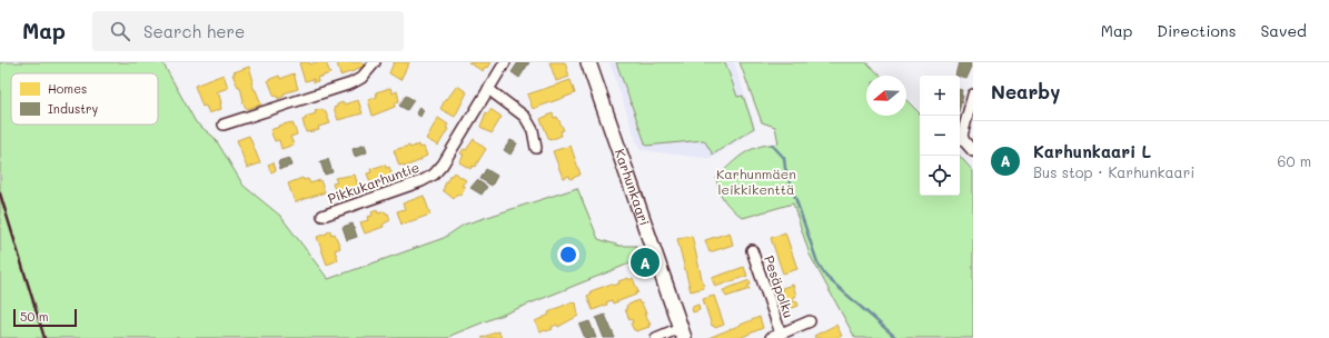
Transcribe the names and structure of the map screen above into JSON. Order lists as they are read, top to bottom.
{
  "streets": {
    "street": ["Pikkukarhuntie", "Karhunkaari", "Pesäpolku"]
  },
  "parks": ["Karhunmäen leikkikenttä"],
  "legend": ["Homes", "Industry"],
  "scale_bar": "50 m",
  "north": "left",
  "page": {
    "header": "Map",
    "search": "Search here",
    "nav": ["Map", "Directions", "Saved"],
    "heading": "Nearby",
    "map_buttons": ["+", "−"],
    "list": [
      {
        "mark": "A",
        "name": "Karhunkaari L",
        "note": "Bus stop · Karhunkaari",
        "value": "60 m"
      }
    ],
    "pins": "A",
    "scale": "50 m"
  }
}
